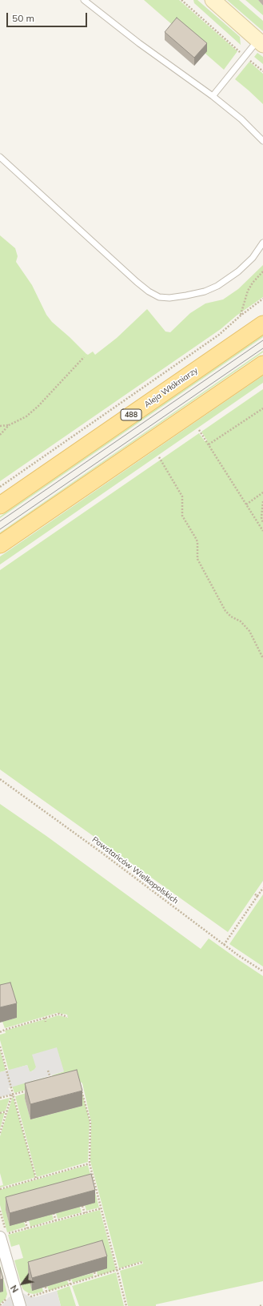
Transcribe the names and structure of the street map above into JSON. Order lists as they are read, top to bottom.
{
  "streets": {
    "main road": ["Aleja Włókniarzy", "488"],
    "path": ["Powstańców Wielkopolskich"]
  },
  "scale_bar": "50 m",
  "north": "bottom left"
}
